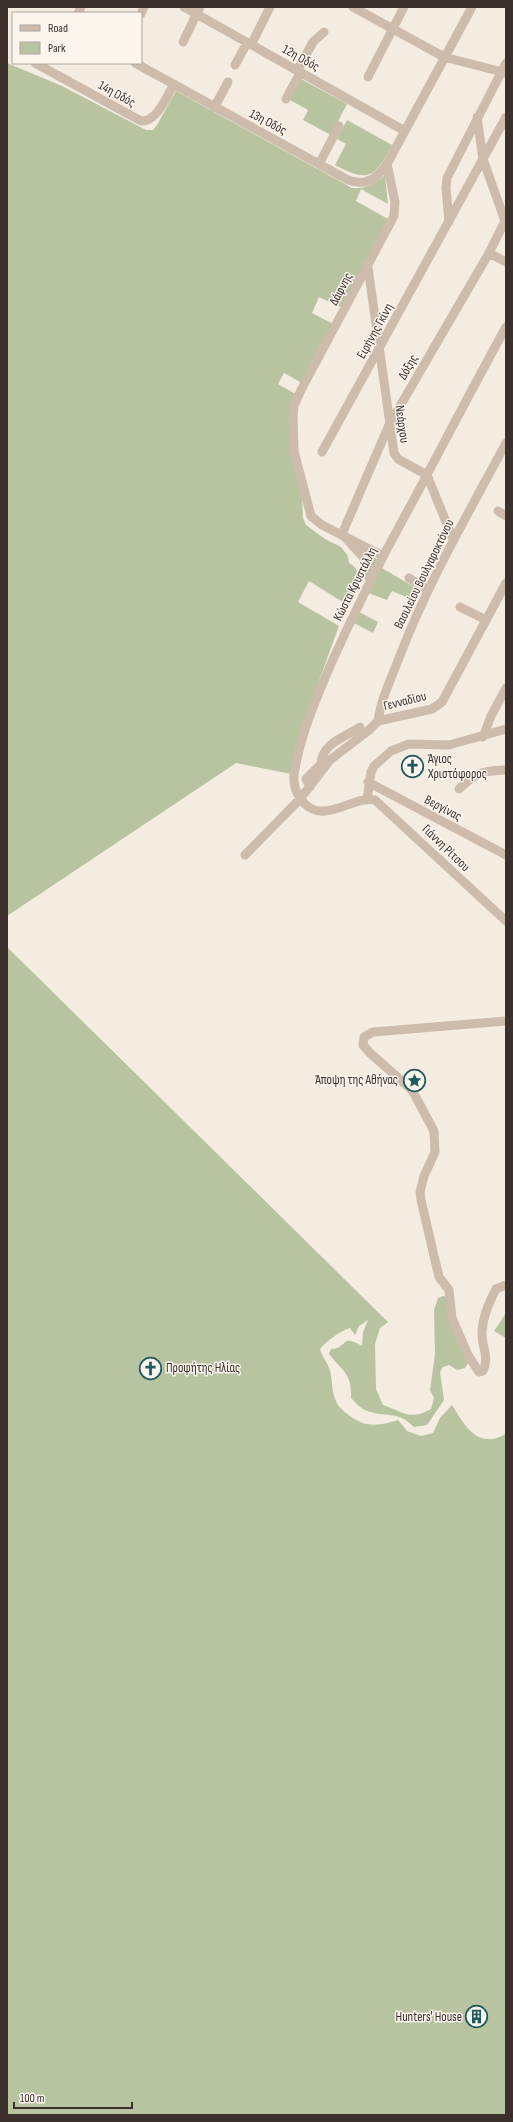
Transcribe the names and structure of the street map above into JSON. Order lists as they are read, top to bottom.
{
  "streets": {
    "street": [
      "12η Οδός",
      "14η Οδός",
      "13η Οδός",
      "Δάφνης",
      "Ειρήνης Γκίνη",
      "Δόξης",
      "Νεάρχου",
      "Βασιλείου Βουλγαροκτόνου",
      "Κώστα Κρυστάλλη",
      "Γενναδίου",
      "Βεργίνας",
      "Γιάννη Ρίτσου"
    ]
  },
  "crossings": [
    ["14η Οδός", "13η Οδός"],
    ["13η Οδός", "Δάφνης"],
    ["Δάφνης", "Δόξης"],
    ["Δάφνης", "Νεάρχου"],
    ["Δάφνης", "Κώστα Κρυστάλλη"],
    ["Ειρήνης Γκίνη", "Νεάρχου"],
    ["Δόξης", "Νεάρχου"],
    ["Νεάρχου", "Κώστα Κρυστάλλη"],
    ["Βασιλείου Βουλγαροκτόνου", "Γενναδίου"],
    ["Κώστα Κρυστάλλη", "Γενναδίου"]
  ],
  "places": {
    "church": ["Άγιος Χριστόφορος", "Προφήτης Ηλίας"],
    "place": ["Άποψη της Αθήνας"],
    "building": ["Hunters' House"]
  },
  "legend": ["Road", "Park"],
  "scale_bar": "100 m"
}
